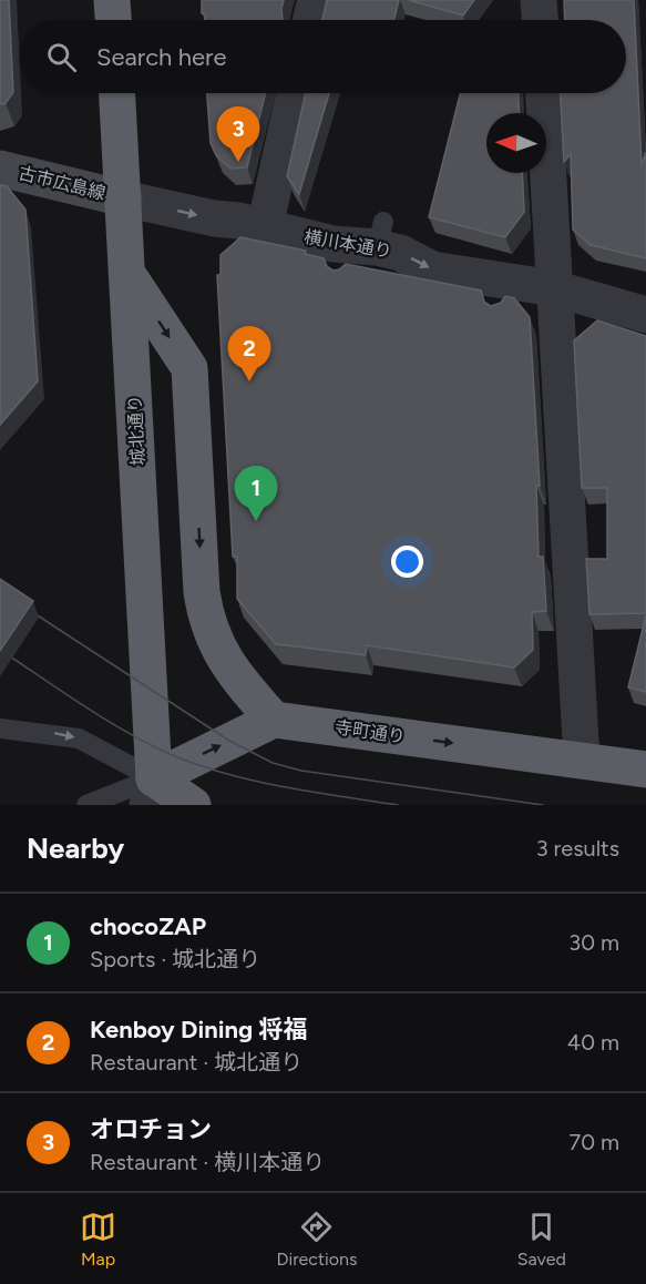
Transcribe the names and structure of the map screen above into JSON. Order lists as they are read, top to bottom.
{
  "streets": {
    "highway": ["城北通り", "寺町通り"],
    "main road": ["古市広島線"],
    "street": ["横川本通り"]
  },
  "crossings": [
    ["古市広島線", "横川本通り"],
    ["古市広島線", "城北通り"],
    ["横川本通り", "城北通り"]
  ],
  "one_way": ["横川本通り", "寺町通り"],
  "north": "left",
  "page": {
    "search": "Search here",
    "pins": ["3", "2", "1"],
    "heading": ["Nearby", "3 results"],
    "list": [
      {
        "mark": "1",
        "name": "chocoZAP",
        "note": "Sports · 城北通り",
        "value": "30 m"
      },
      {
        "mark": "2",
        "name": "Kenboy Dining 将福",
        "note": "Restaurant · 城北通り",
        "value": "40 m"
      },
      {
        "mark": "3",
        "name": "オロチョン",
        "note": "Restaurant · 横川本通り",
        "value": "70 m"
      }
    ],
    "nav": ["Map", "Directions", "Saved"]
  }
}
